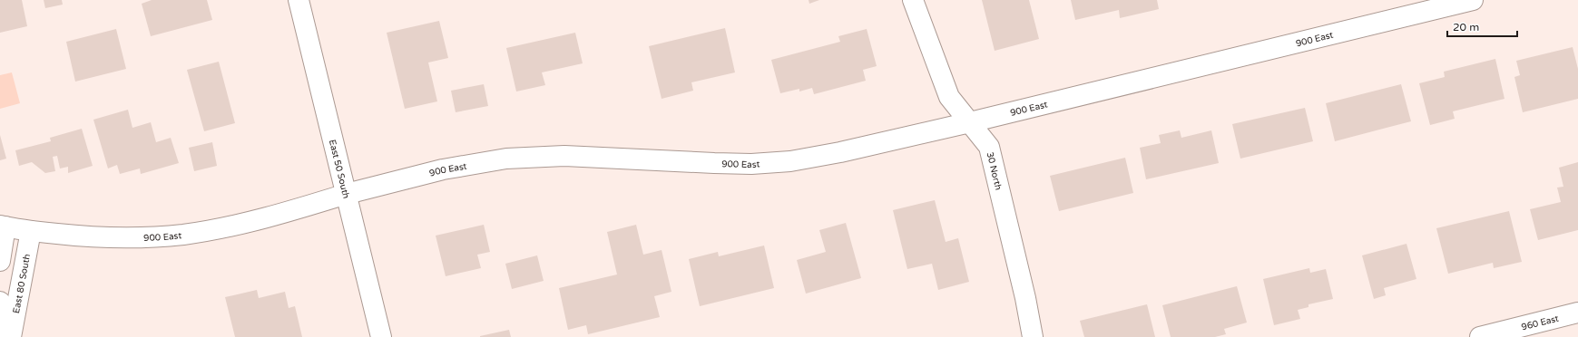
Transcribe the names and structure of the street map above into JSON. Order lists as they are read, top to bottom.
{
  "streets": {
    "street": [
      "900 East",
      "East 50 South",
      "30 North",
      "East 80 South",
      "960 East"
    ]
  },
  "crossings": [
    ["900 East", "East 50 South"],
    ["900 East", "30 North"],
    ["900 East", "East 80 South"]
  ],
  "scale_bar": "20 m"
}
